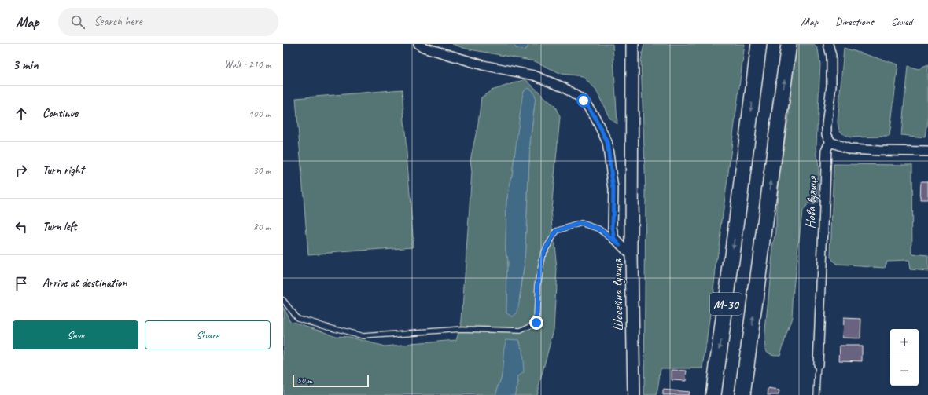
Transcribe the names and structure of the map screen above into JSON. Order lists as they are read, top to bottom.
{
  "streets": {
    "highway": ["М-30"],
    "main road": ["Шосейна вулиця"],
    "street": ["Нова вулиця"]
  },
  "scale_bar": "50 m",
  "page": {
    "header": "Map",
    "search": "Search here",
    "nav": ["Map", "Directions", "Saved"],
    "heading": ["3 min", "Walk · 210 m"],
    "list": [
      ["Continue", "100 m"],
      ["Turn right", "30 m"],
      ["Turn left", "80 m"],
      "Arrive at destination"
    ],
    "buttons": ["Save", "Share"],
    "map_buttons": ["+", "−"],
    "scale": "50 m"
  }
}
